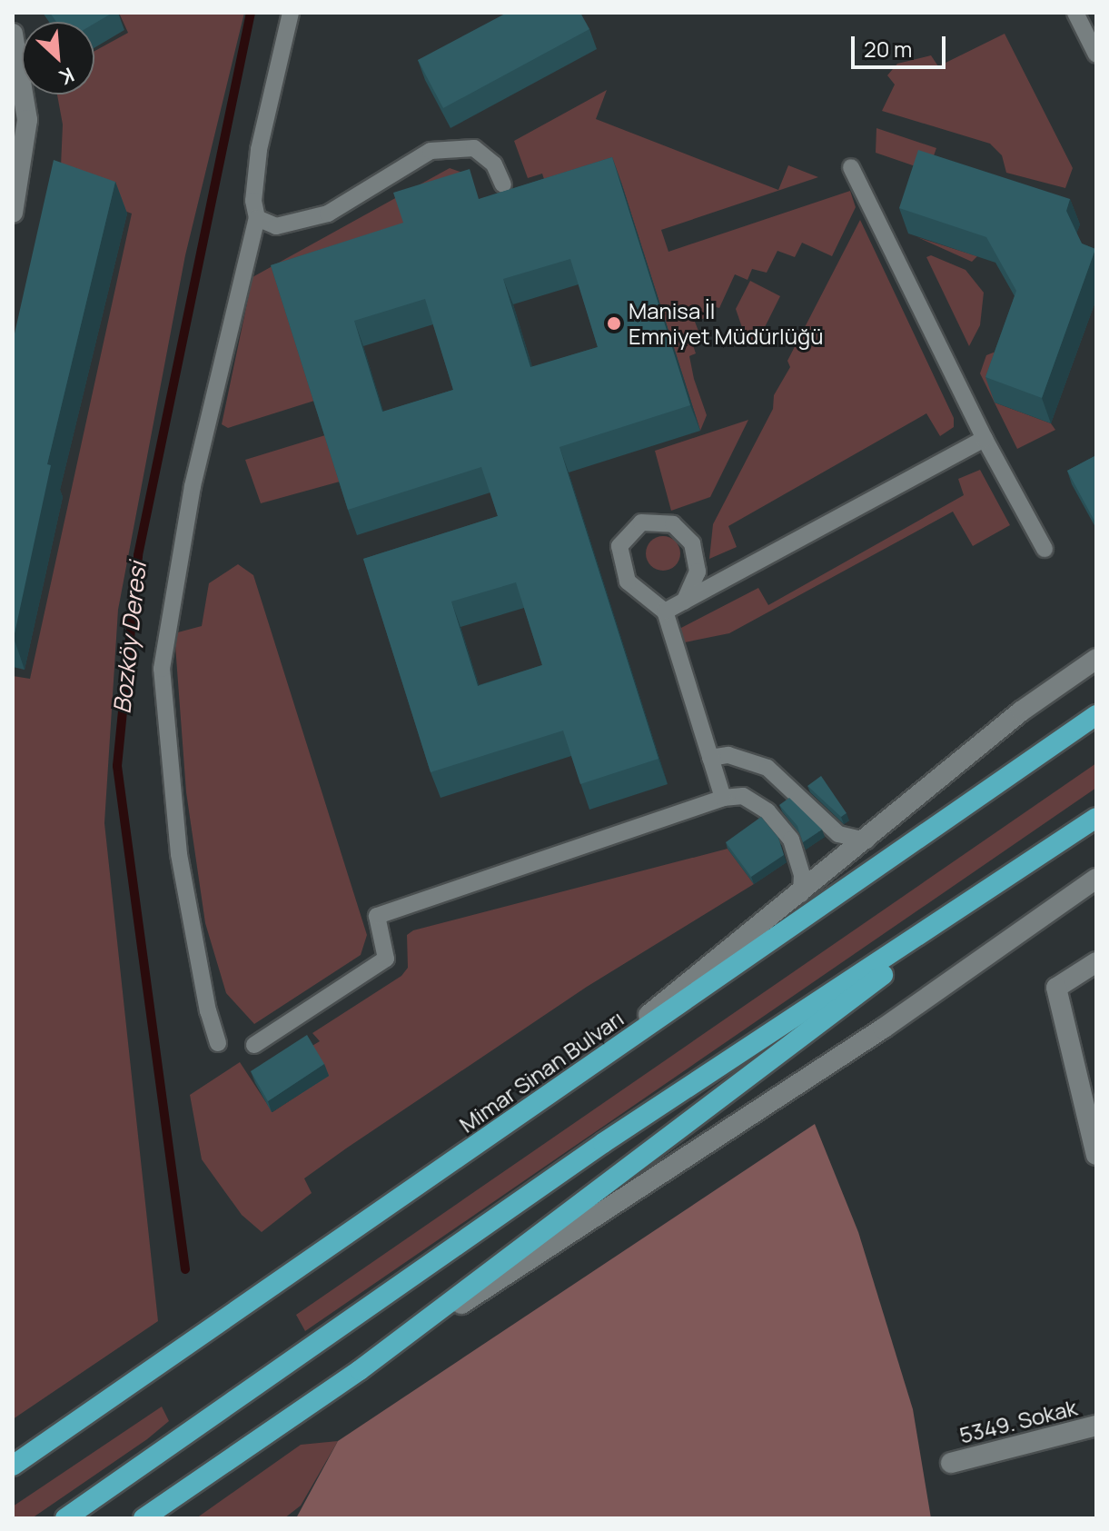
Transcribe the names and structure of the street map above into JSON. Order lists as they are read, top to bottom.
{
  "streets": {
    "highway": ["Mimar Sinan Bulvarı"],
    "main road": ["5349. Sokak"]
  },
  "water": ["Bozköy Deresi"],
  "places": ["Manisa İl Emniyet Müdürlüğü"],
  "scale_bar": "20 m",
  "north": "bottom right"
}
